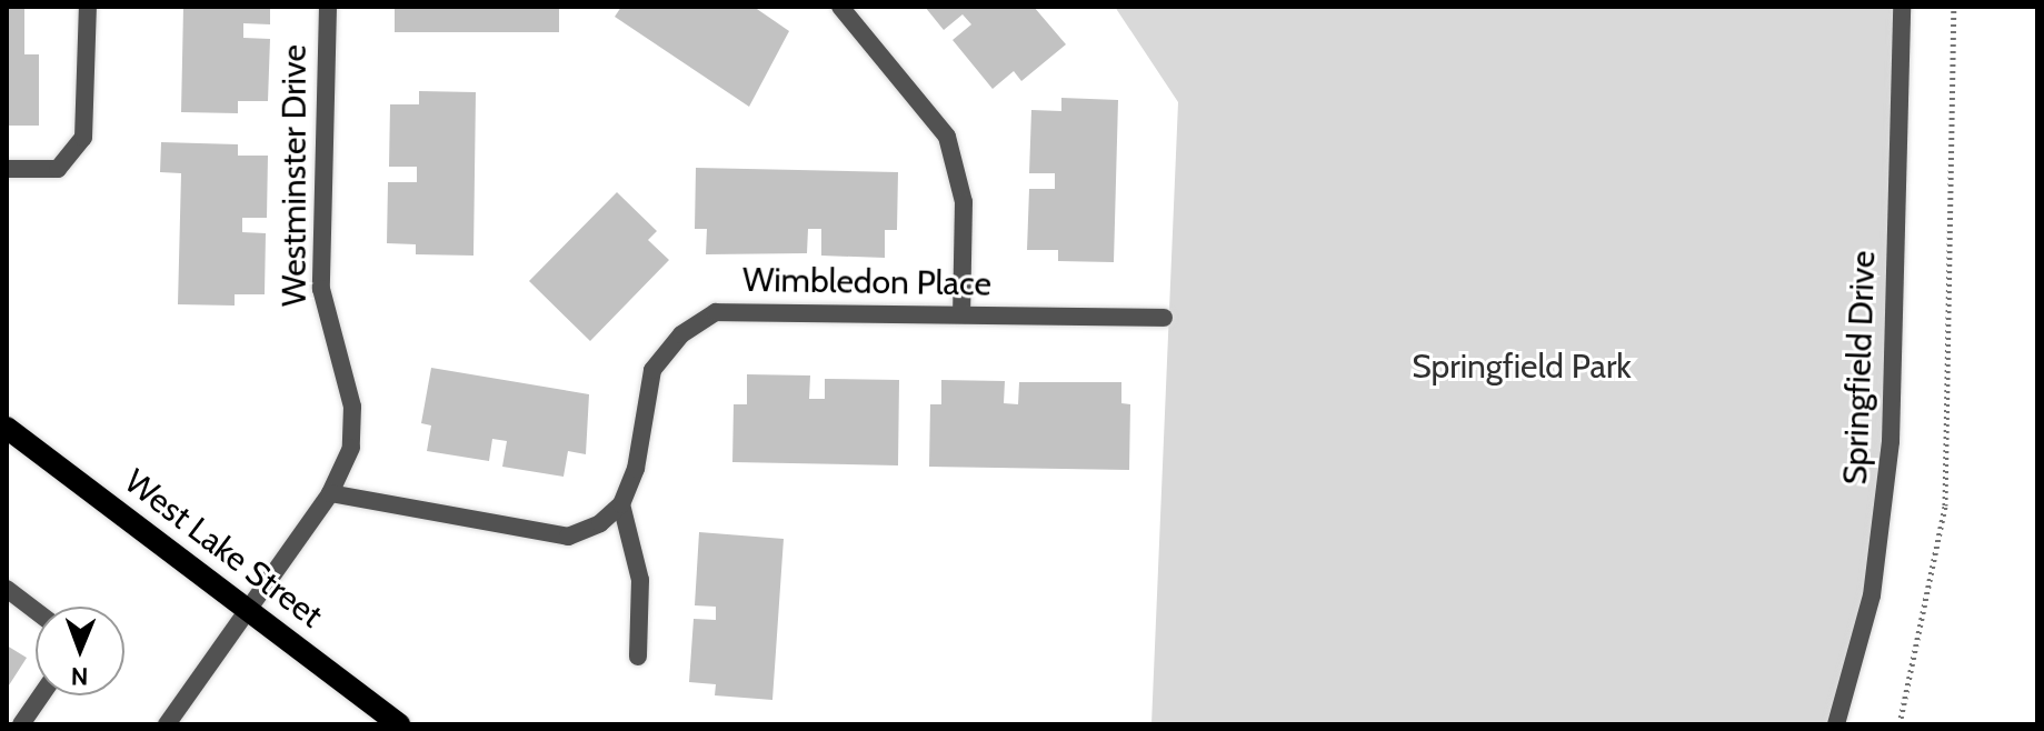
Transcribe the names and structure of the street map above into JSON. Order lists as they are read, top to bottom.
{
  "streets": {
    "main road": ["West Lake Street"],
    "street": ["Westminster Drive", "Wimbledon Place", "Springfield Drive"]
  },
  "crossings": [
    ["Westminster Drive", "West Lake Street"]
  ],
  "parks": ["Springfield Park"],
  "north": "bottom"
}
